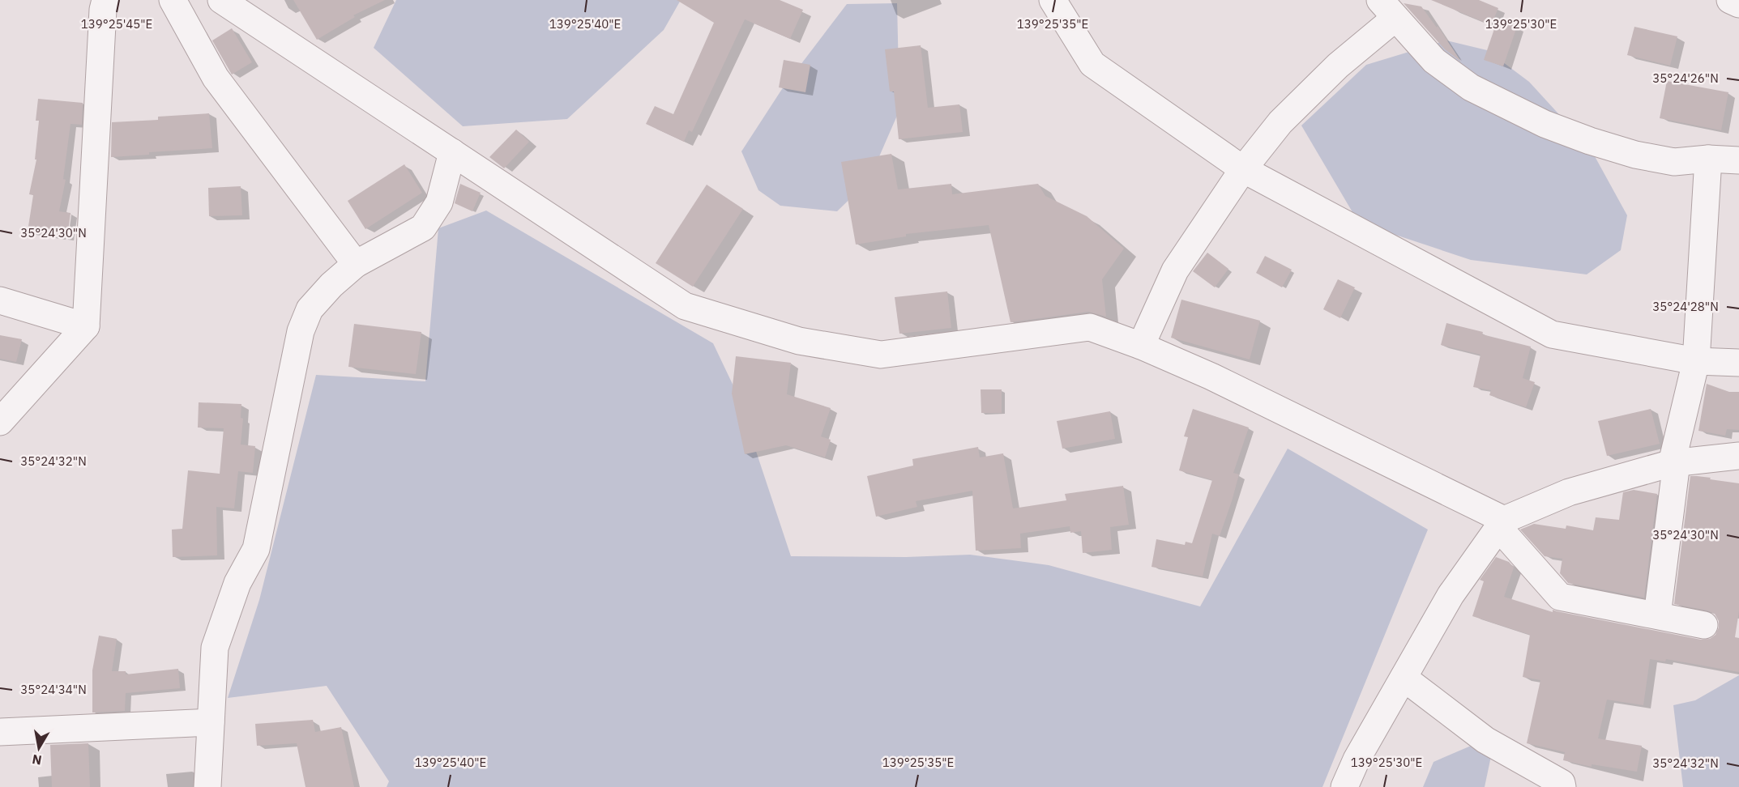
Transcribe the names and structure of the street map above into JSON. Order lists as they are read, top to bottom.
{
  "north": "bottom",
  "coordinates": [
    "139°25'45\"E",
    "139°25'40\"E",
    "139°25'35\"E",
    "139°25'30\"E",
    "35°24'26\"N",
    "35°24'30\"N",
    "35°24'28\"N",
    "35°24'32\"N",
    "35°24'34\"N"
  ]
}
